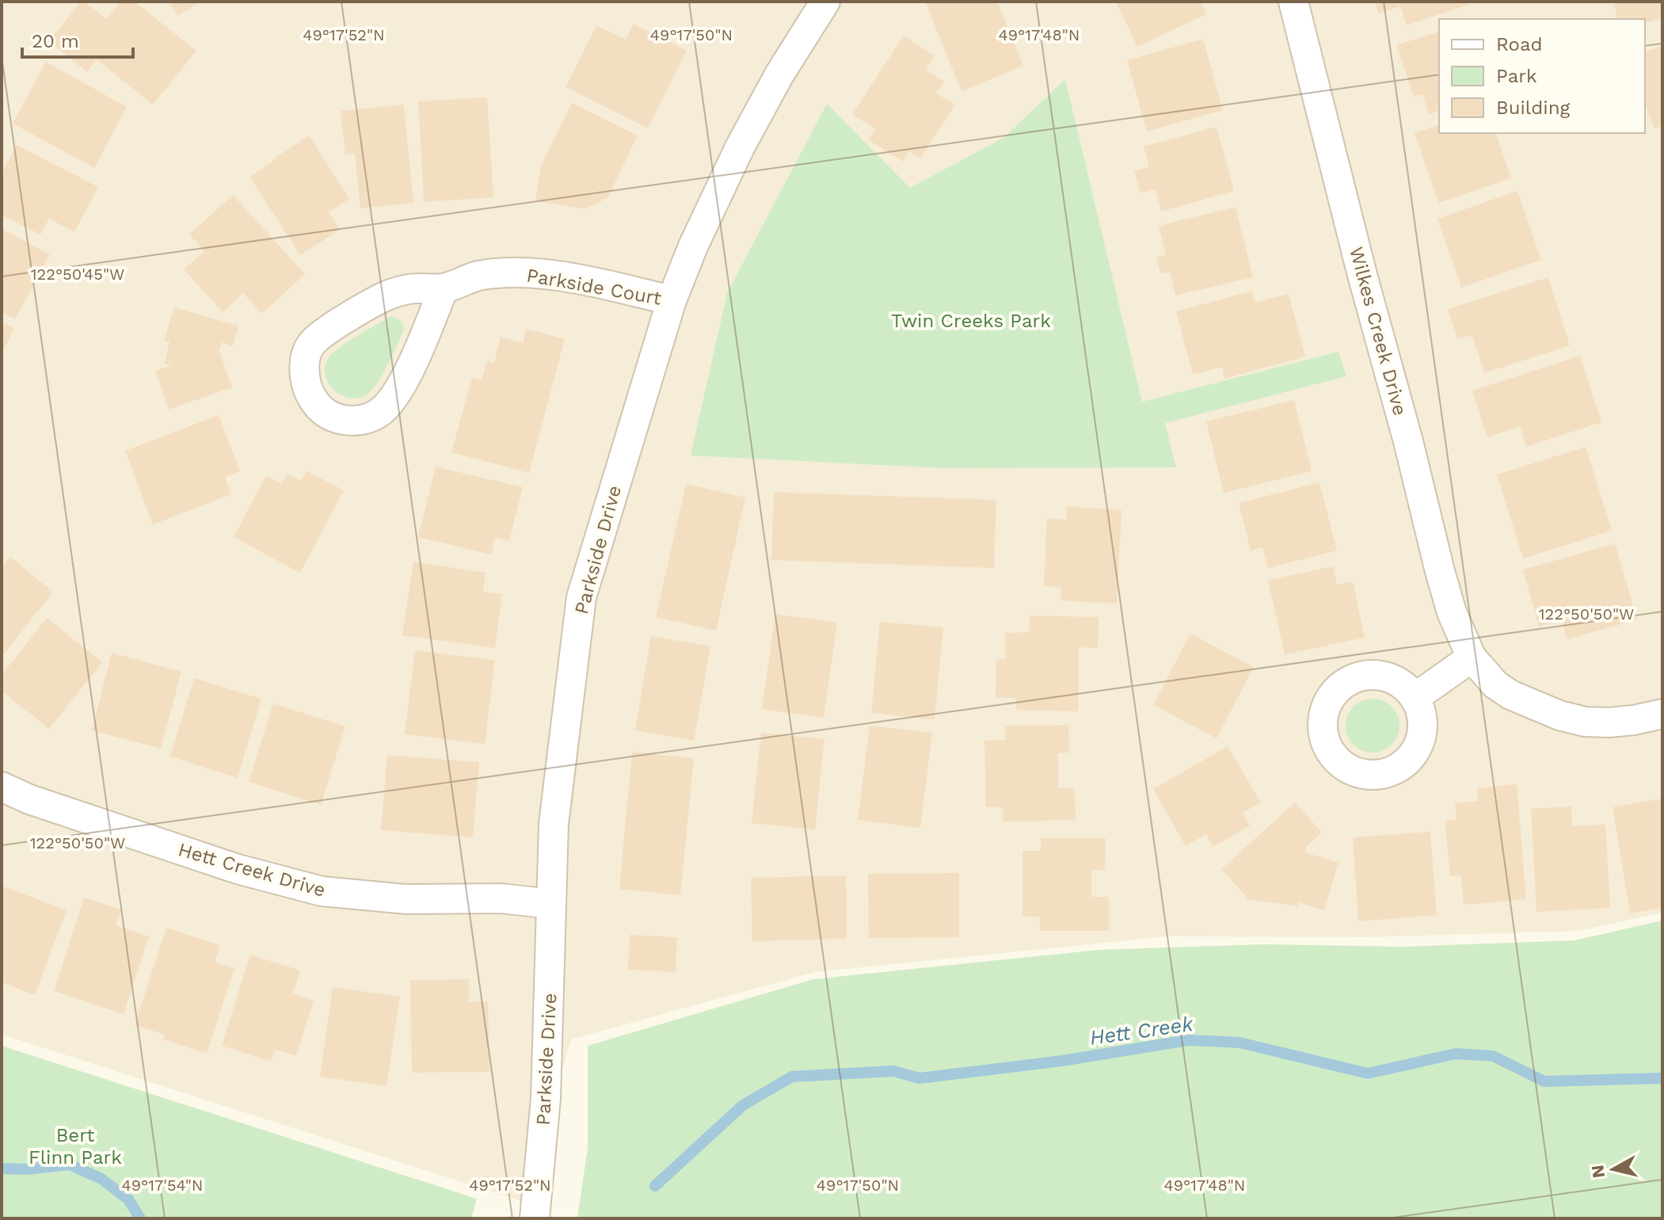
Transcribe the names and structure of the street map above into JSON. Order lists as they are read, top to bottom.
{
  "streets": {
    "street": [
      "Parkside Court",
      "Wilkes Creek Drive",
      "Parkside Drive",
      "Hett Creek Drive"
    ]
  },
  "crossings": [
    ["Parkside Court", "Parkside Drive"],
    ["Parkside Drive", "Hett Creek Drive"]
  ],
  "water": ["Hett Creek"],
  "parks": ["Twin Creeks Park", "Bert Flinn Park"],
  "legend": ["Road", "Park", "Building"],
  "scale_bar": "20 m",
  "north": "left",
  "coordinates": [
    "49°17'52\"N",
    "49°17'50\"N",
    "49°17'48\"N",
    "122°50'45\"W",
    "122°50'50\"W",
    "49°17'54\"N"
  ]
}
